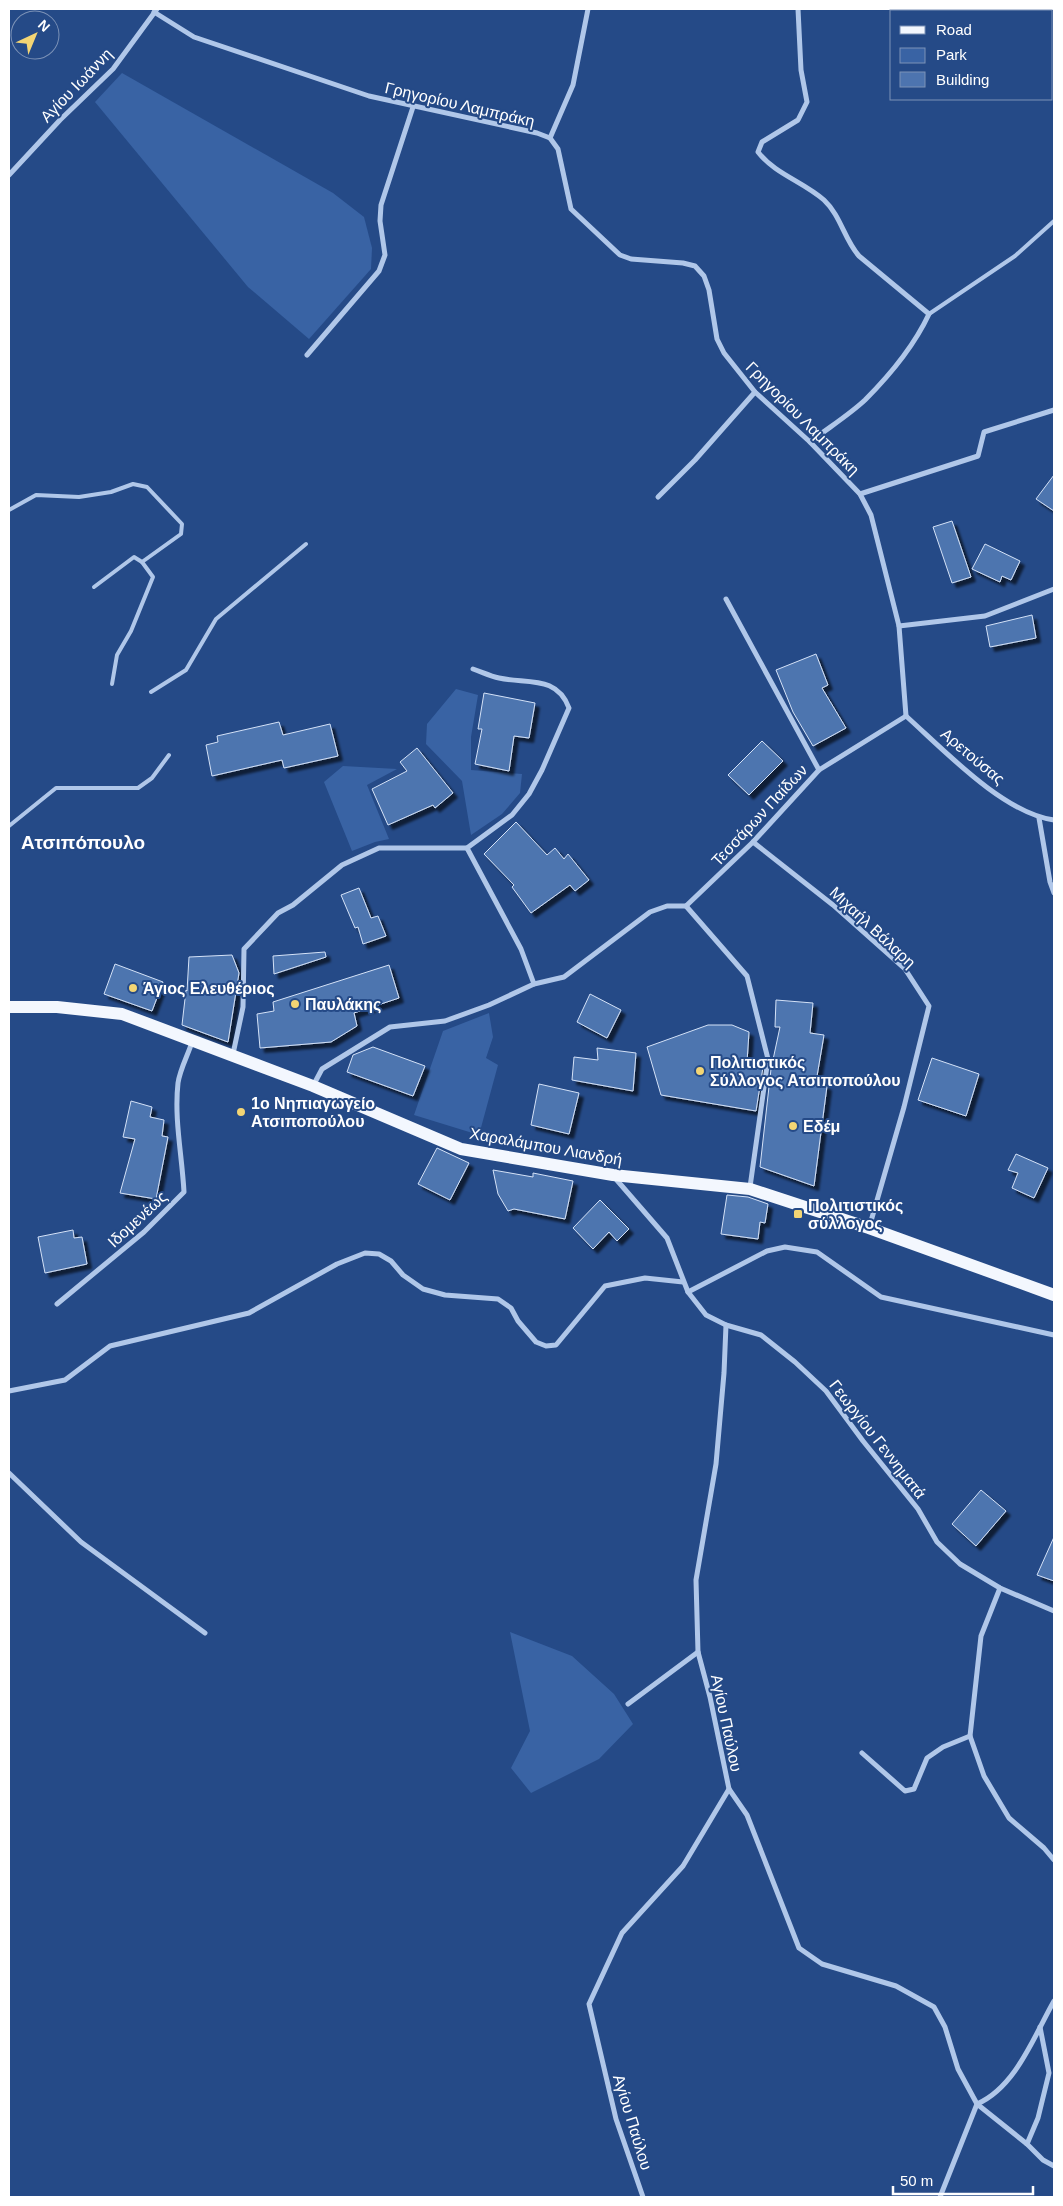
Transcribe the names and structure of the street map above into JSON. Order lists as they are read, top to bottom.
{
  "streets": {
    "main road": ["Χαραλάμπου Λιανδρή"],
    "street": [
      "Αγίου Ιωάννη",
      "Γρηγορίου Λαμπράκη",
      "Αρετούσας",
      "Τεσσάρων Παίδων",
      "Μιχαήλ Βάλαρη",
      "Ιδομενέως",
      "Γεωργίου Γεννηματά",
      "Αγίου Παύλου"
    ]
  },
  "crossings": [
    ["Αγίου Ιωάννη", "Γρηγορίου Λαμπράκη"],
    ["Γρηγορίου Λαμπράκη", "Αρετούσας"],
    ["Γρηγορίου Λαμπράκη", "Τεσσάρων Παίδων"],
    ["Αρετούσας", "Τεσσάρων Παίδων"],
    ["Τεσσάρων Παίδων", "Μιχαήλ Βάλαρη"],
    ["Μιχαήλ Βάλαρη", "Χαραλάμπου Λιανδρή"],
    ["Χαραλάμπου Λιανδρή", "Ιδομενέως"],
    ["Χαραλάμπου Λιανδρή", "Γεωργίου Γεννηματά"],
    ["Γεωργίου Γεννηματά", "Αγίου Παύλου"]
  ],
  "districts": ["Ατσιπόπουλο"],
  "places": {
    "other": [
      "Άγιος Ελευθέριος",
      "Παυλάκης",
      "Πολιτιστικός Σύλλογος Ατσιποπούλου",
      "1ο Νηπιαγωγείο Ατσιποπούλου",
      "Εδέμ"
    ],
    "transit": ["Πολιτιστικός σύλλογος"]
  },
  "legend": ["Road", "Park", "Building"],
  "scale_bar": "50 m",
  "north": "top right"
}
